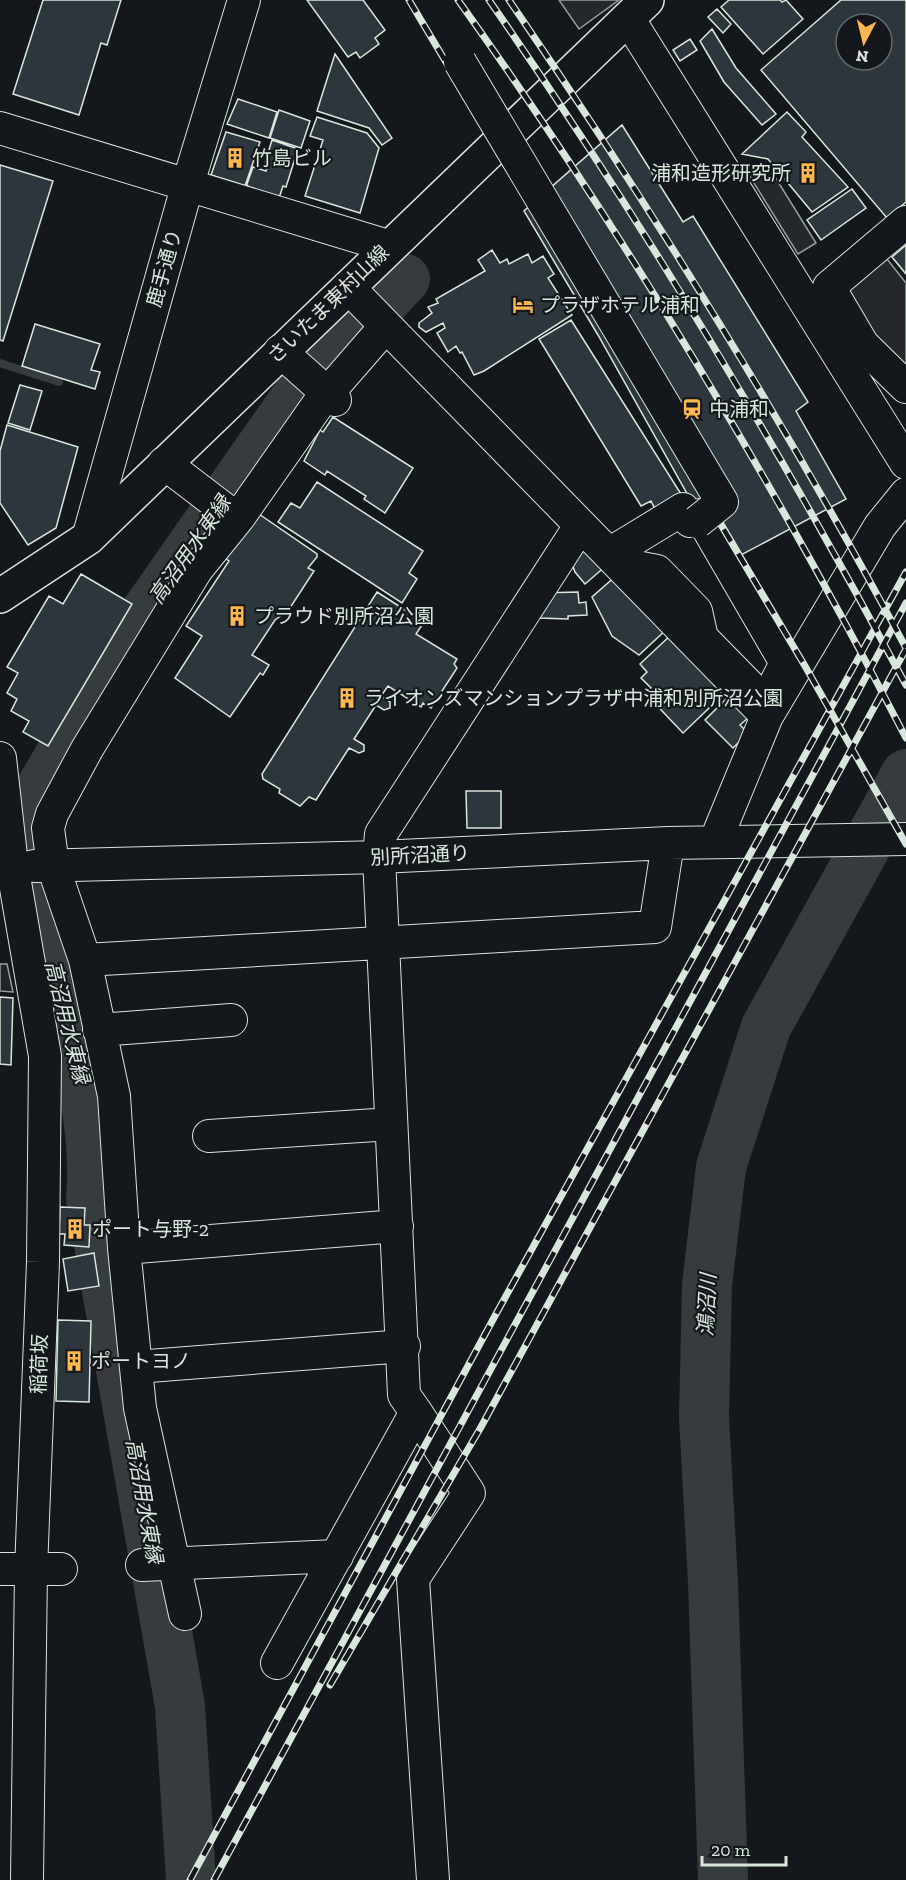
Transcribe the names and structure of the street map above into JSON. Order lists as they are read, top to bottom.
{
  "streets": {
    "main road": ["さいたま東村山線"],
    "street": ["鹿手通り", "別所沼通り", "稲荷坂"]
  },
  "crossings": [
    ["鹿手通り", "さいたま東村山線"],
    ["別所沼通り", "稲荷坂"]
  ],
  "water": ["高沼用水東縁", "鴻沼川"],
  "places": {
    "building": [
      "竹島ビル",
      "浦和造形研究所",
      "プラウド別所沼公園",
      "ライオンズマンションプラザ中浦和別所沼公園",
      "ポート与野-2",
      "ポートヨノ"
    ],
    "hotel": ["プラザホテル浦和"],
    "station": ["中浦和"]
  },
  "scale_bar": "20 m",
  "north": "bottom"
}
